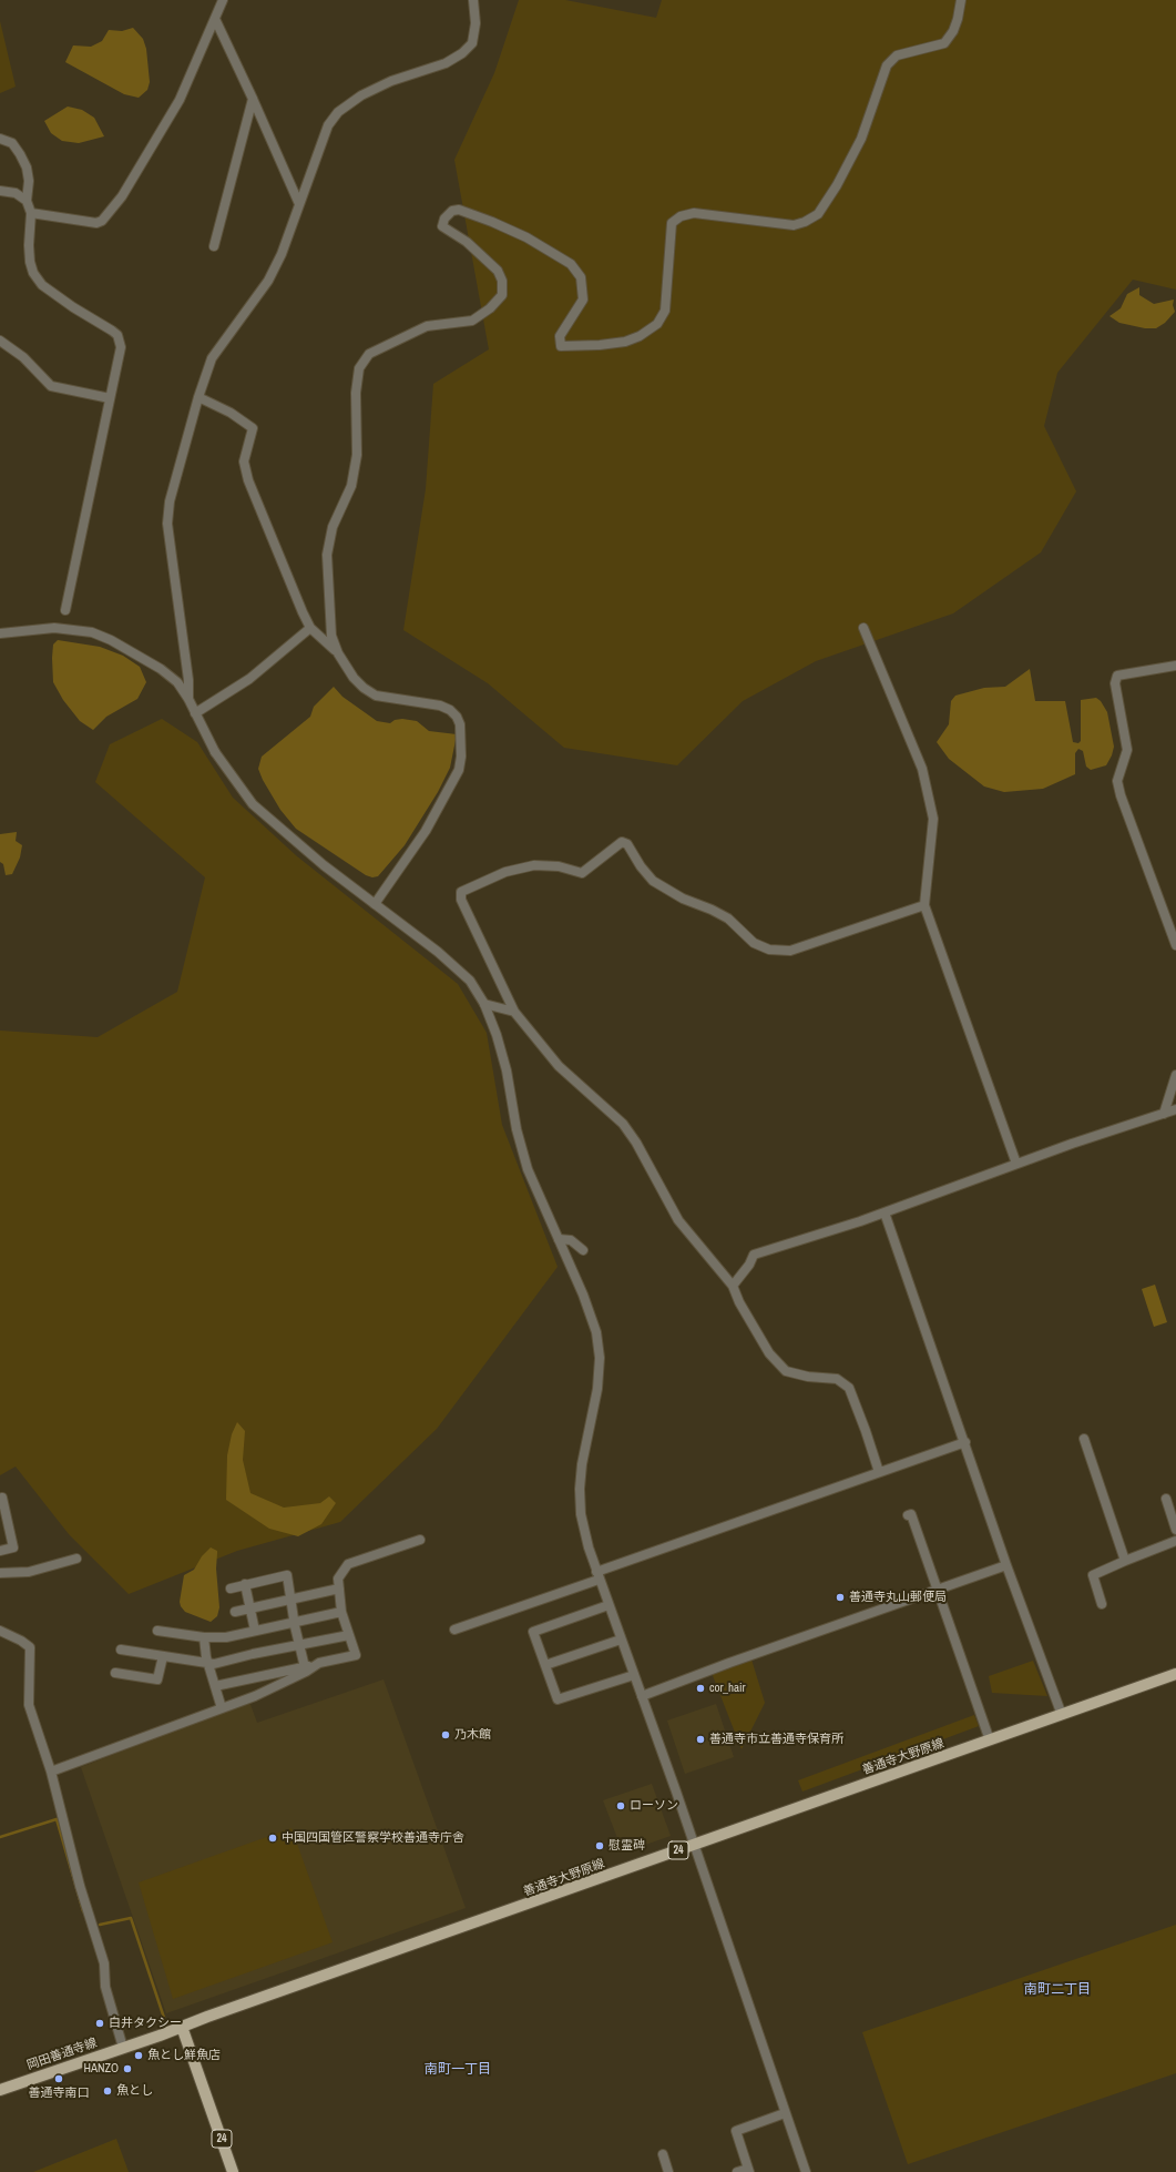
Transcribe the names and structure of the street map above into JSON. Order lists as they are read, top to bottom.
{
  "streets": {
    "main road": ["善通寺大野原線", "24", "岡田善通寺線"]
  },
  "crossings": [
    ["善通寺大野原線", "24"],
    ["善通寺大野原線", "岡田善通寺線"],
    ["24", "岡田善通寺線"]
  ],
  "districts": ["南町二丁目", "南町一丁目"],
  "places": [
    "善通寺丸山郵便局",
    "cor_hair",
    "乃木館",
    "善通寺市立善通寺保育所",
    "ローソン",
    "中国四国管区警察学校善通寺庁舎",
    "慰霊碑",
    "白井タクシー",
    "魚とし鮮魚店",
    "HANZO",
    "善通寺南口",
    "魚とし"
  ]
}
